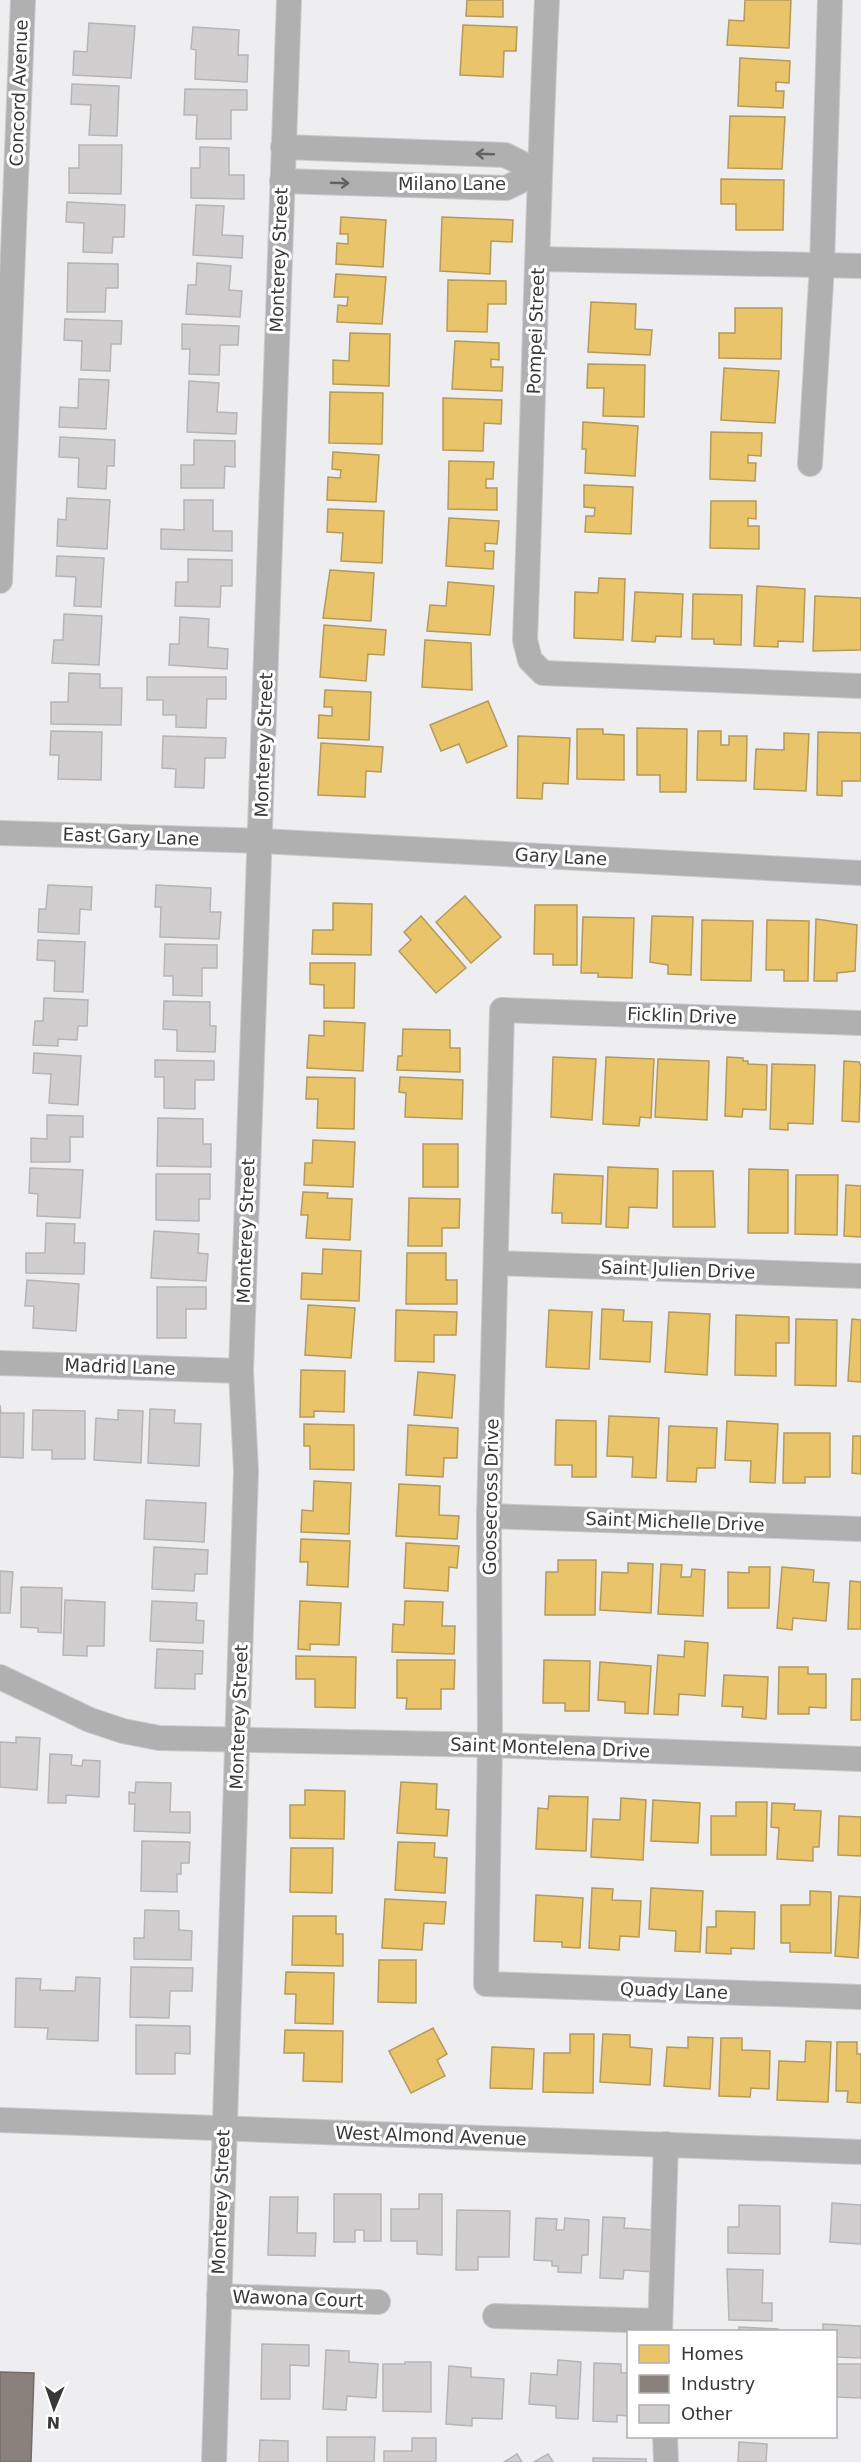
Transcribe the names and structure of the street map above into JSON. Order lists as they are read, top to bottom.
{
  "streets": {
    "street": [
      "Concord Avenue",
      "Milano Lane",
      "Monterey Street",
      "Pompei Street",
      "East Gary Lane",
      "Gary Lane",
      "Ficklin Drive",
      "Saint Julien Drive",
      "Madrid Lane",
      "Goosecross Drive",
      "Saint Michelle Drive",
      "Saint Montelena Drive",
      "Quady Lane",
      "West Almond Avenue",
      "Wawona Court"
    ]
  },
  "crossings": [
    ["Milano Lane", "Monterey Street"],
    ["Milano Lane", "Pompei Street"],
    ["Monterey Street", "East Gary Lane"],
    ["Monterey Street", "Gary Lane"],
    ["Monterey Street", "Madrid Lane"],
    ["Monterey Street", "Saint Montelena Drive"],
    ["Monterey Street", "West Almond Avenue"],
    ["Monterey Street", "Wawona Court"],
    ["East Gary Lane", "Gary Lane"],
    ["Ficklin Drive", "Goosecross Drive"],
    ["Saint Julien Drive", "Goosecross Drive"],
    ["Goosecross Drive", "Saint Michelle Drive"],
    ["Goosecross Drive", "Saint Montelena Drive"],
    ["Goosecross Drive", "Quady Lane"]
  ],
  "legend": ["Homes", "Industry", "Other"],
  "north": "bottom"
}
